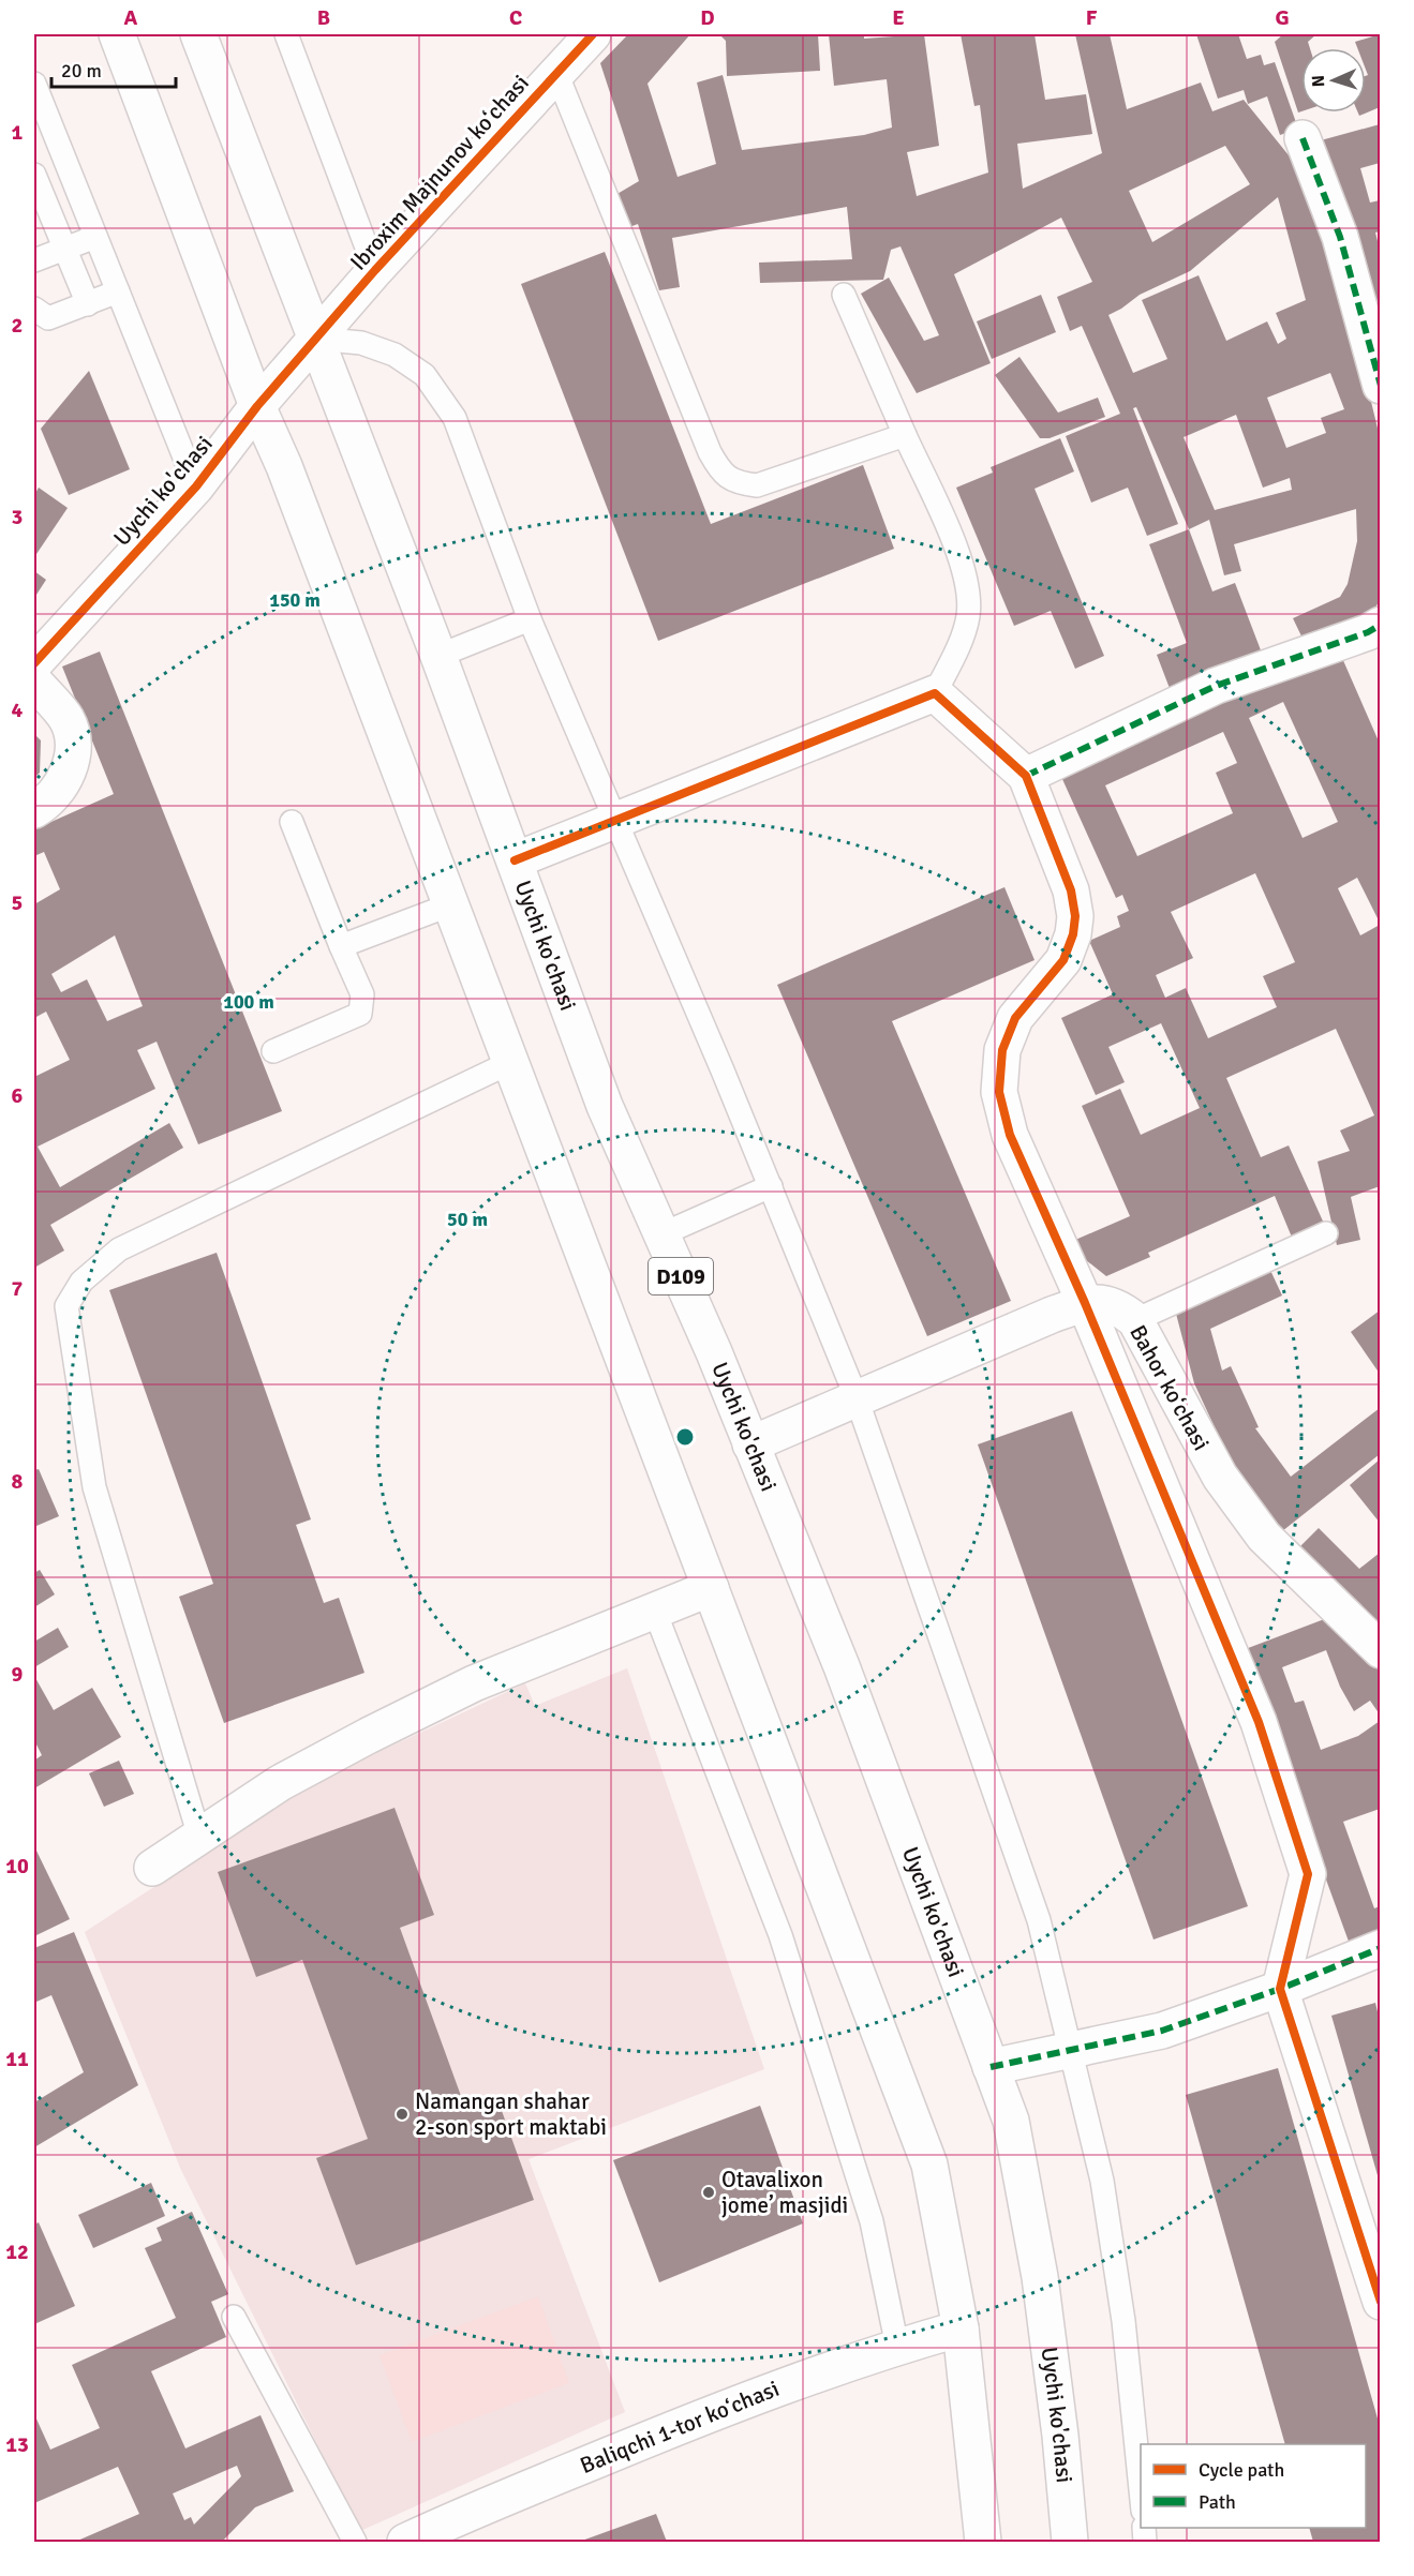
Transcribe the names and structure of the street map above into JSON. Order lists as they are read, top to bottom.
{
  "streets": {
    "street": [
      "Ibroxim Majnunov koʻchasi",
      "Uychi ko'chasi",
      "D109",
      "Bahor koʻchasi",
      "Baliqchi 1-tor koʻchasi"
    ]
  },
  "crossings": [
    ["Ibroxim Majnunov koʻchasi", "Uychi ko'chasi"],
    ["Uychi ko'chasi", "Bahor koʻchasi"]
  ],
  "places": ["Namangan shahar 2-son sport maktabi", "Otavalixon jome’ masjidi"],
  "legend": ["Cycle path", "Path"],
  "scale_bar": "20 m",
  "north": "left",
  "grid": {
    "columns": [
      "A",
      "B",
      "C",
      "D",
      "E",
      "F",
      "G"
    ],
    "rows": [
      "1",
      "2",
      "3",
      "4",
      "5",
      "6",
      "7",
      "8",
      "9",
      "10",
      "11",
      "12",
      "13"
    ]
  },
  "rings": ["150 m", "100 m", "50 m"]
}
